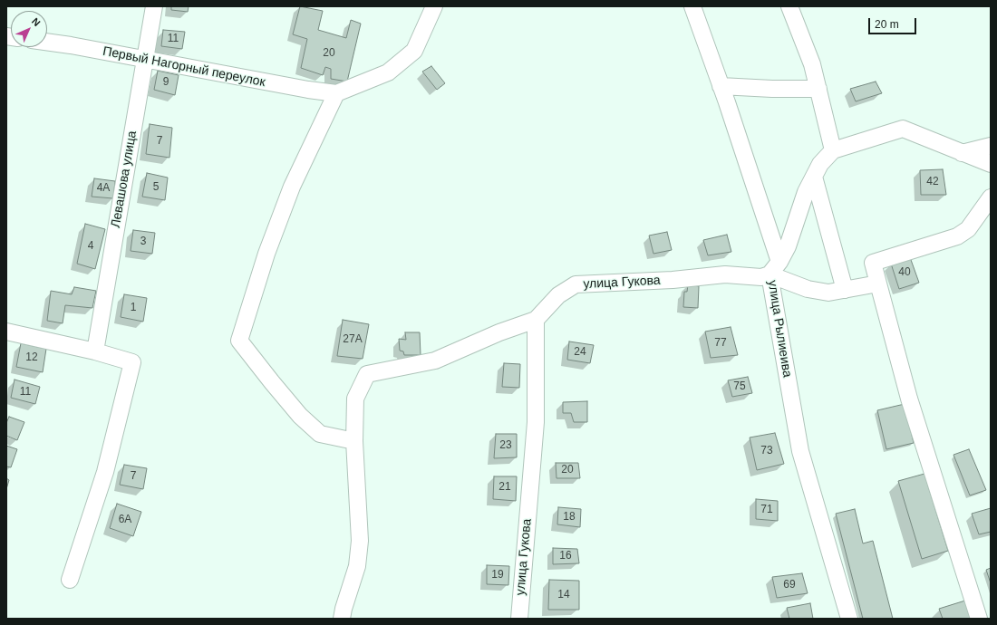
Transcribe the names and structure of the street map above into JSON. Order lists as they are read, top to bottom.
{
  "streets": {
    "street": [
      "Первый Нагорный переулок",
      "Левашова улица",
      "улица Гукова",
      "улица Рылиеива"
    ]
  },
  "crossings": [
    ["Первый Нагорный переулок", "Левашова улица"],
    ["улица Гукова", "улица Рылиеива"]
  ],
  "house_numbers": [
    "11",
    "20",
    "9",
    "7",
    "42",
    "5",
    "4A",
    "3",
    "4",
    "40",
    "1",
    "27А",
    "77",
    "24",
    "12",
    "75",
    "11",
    "23",
    "73",
    "20",
    "7",
    "21",
    "71",
    "18",
    "6А",
    "16",
    "19",
    "69",
    "14"
  ],
  "scale_bar": "20 m",
  "north": "top right"
}
